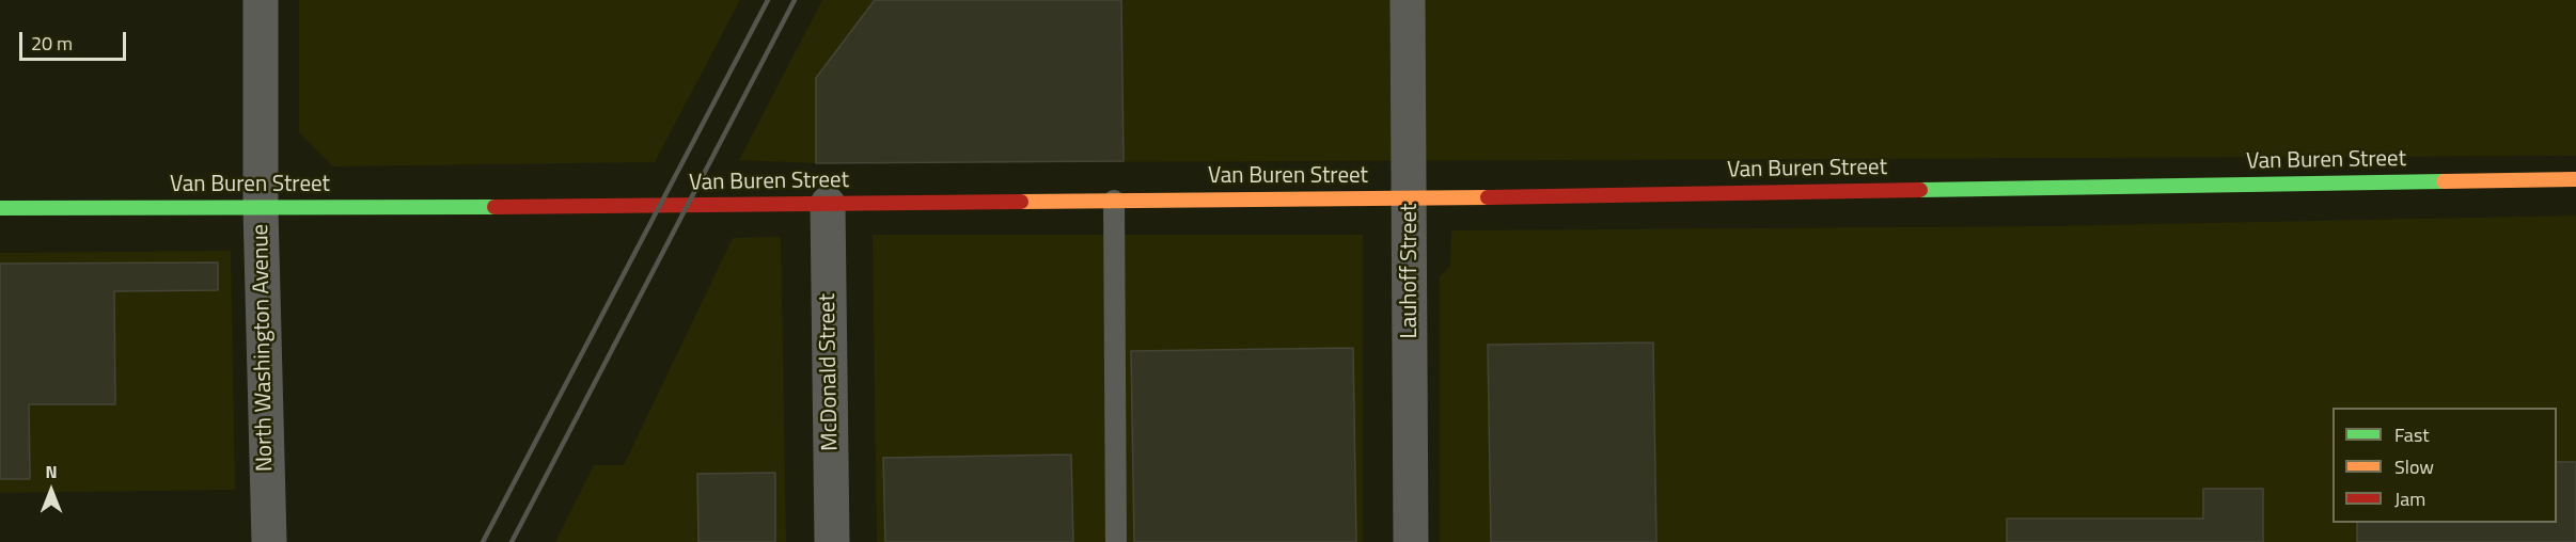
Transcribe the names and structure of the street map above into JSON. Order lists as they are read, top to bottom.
{
  "streets": {
    "street": [
      "Van Buren Street",
      "Lauhoff Street",
      "North Washington Avenue",
      "McDonald Street"
    ]
  },
  "crossings": [
    ["Van Buren Street", "Lauhoff Street"],
    ["Van Buren Street", "North Washington Avenue"],
    ["Van Buren Street", "McDonald Street"]
  ],
  "legend": ["Fast", "Slow", "Jam"],
  "scale_bar": "20 m",
  "north": "top"
}
